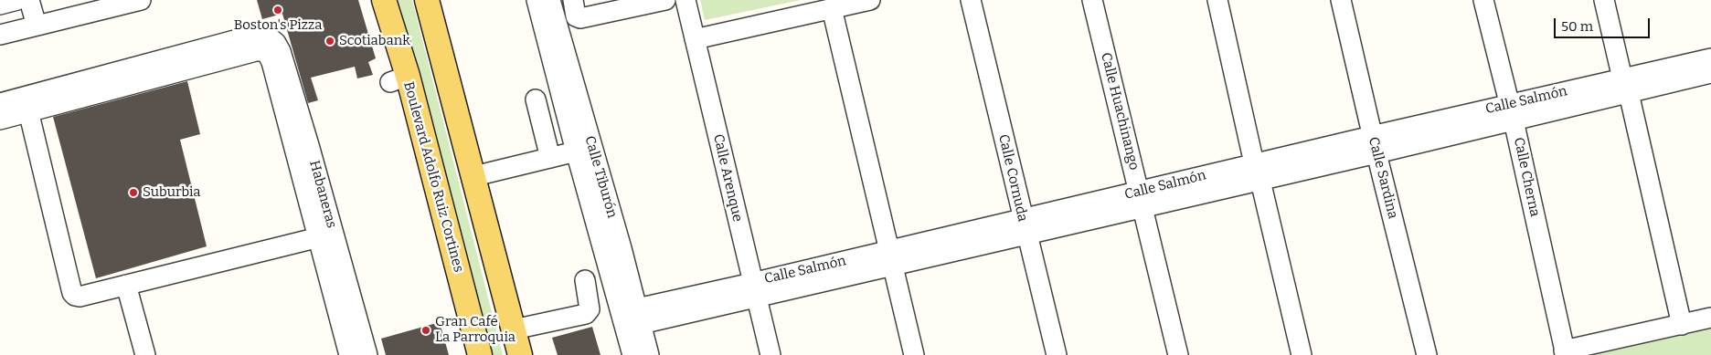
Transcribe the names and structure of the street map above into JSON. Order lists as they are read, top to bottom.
{
  "streets": {
    "main road": ["Boulevard Adolfo Ruiz Cortines"],
    "street": [
      "Calle Salmón",
      "Calle Huachinango",
      "Calle Tiburón",
      "Calle Cherna",
      "Calle Arenque",
      "Calle Cornuda",
      "Calle Sardina",
      "Habaneras"
    ]
  },
  "crossings": [
    ["Calle Salmón", "Calle Huachinango"],
    ["Calle Salmón", "Calle Tiburón"],
    ["Calle Salmón", "Calle Cherna"],
    ["Calle Salmón", "Calle Arenque"],
    ["Calle Salmón", "Calle Cornuda"],
    ["Calle Salmón", "Calle Sardina"]
  ],
  "places": [
    "Boston's Pizza",
    "Scotiabank",
    "Suburbia",
    "Gran Café La Parroquia"
  ],
  "scale_bar": "50 m"
}
